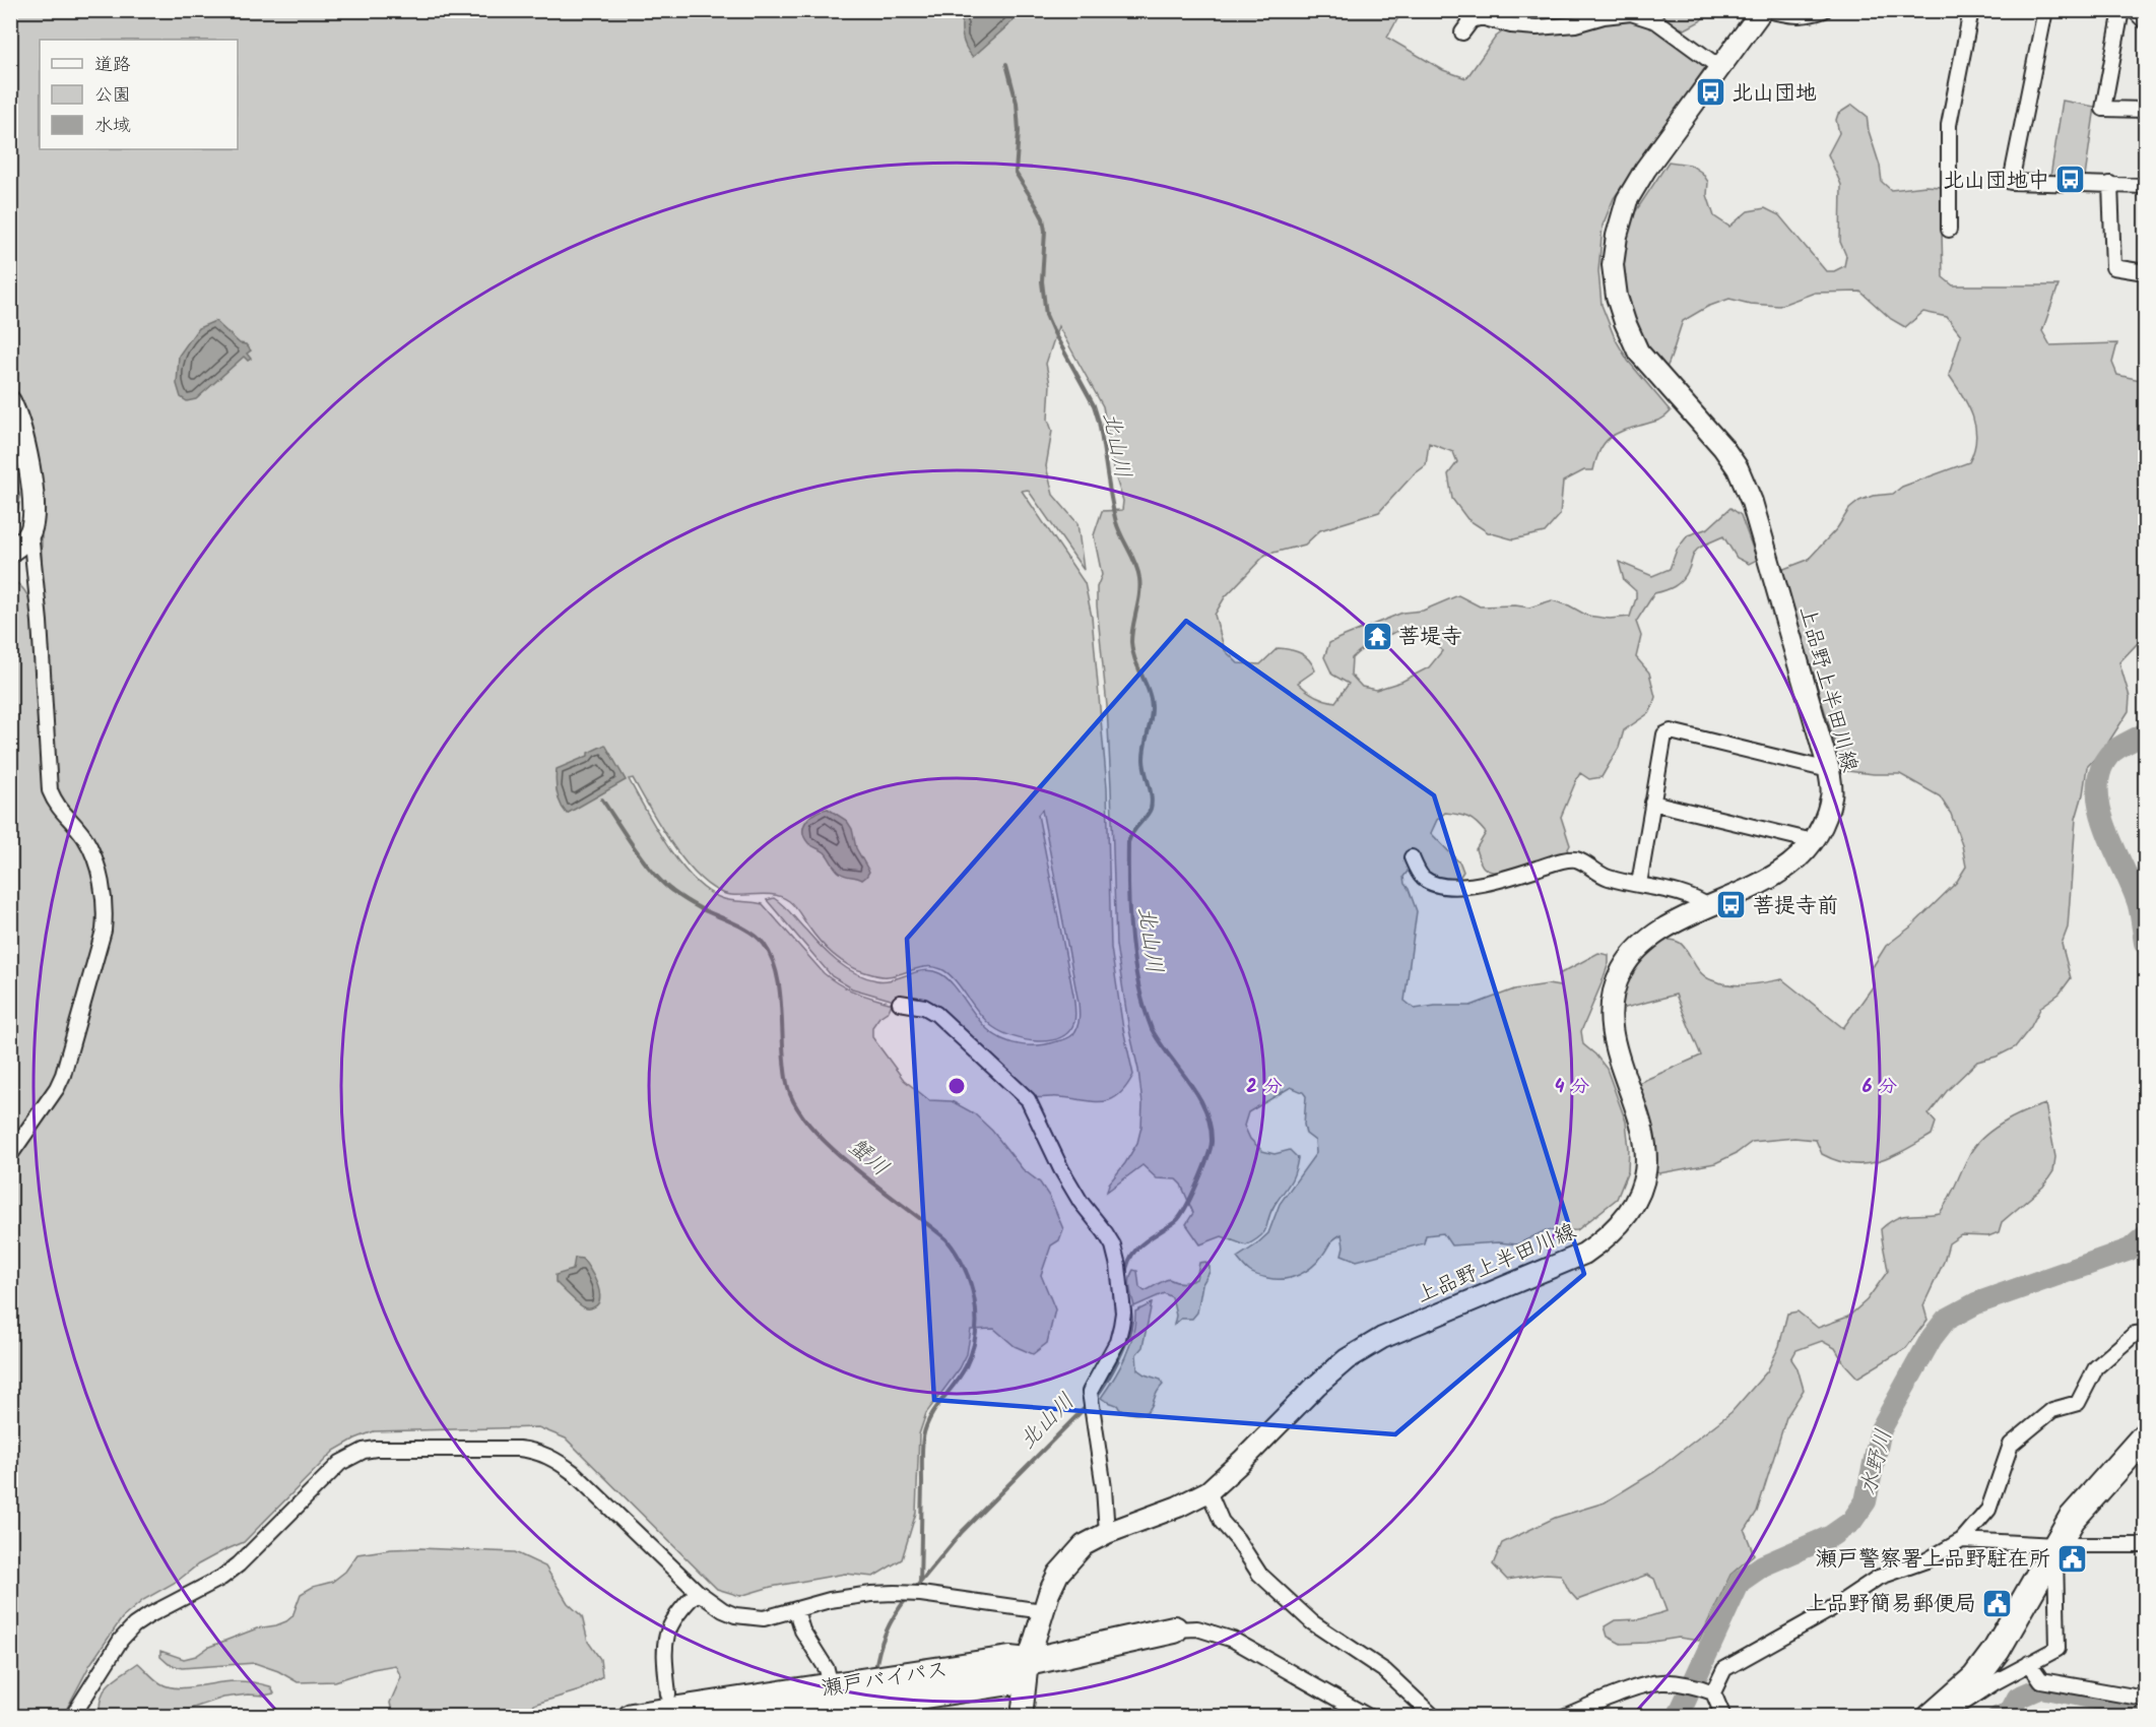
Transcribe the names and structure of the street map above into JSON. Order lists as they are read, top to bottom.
{
  "streets": {
    "highway": ["瀬戸バイパス"],
    "street": ["上品野上半田川線"]
  },
  "crossings": [
    ["上品野上半田川線", "瀬戸バイパス"]
  ],
  "water": ["北山川", "蟹川", "水野川"],
  "places": {
    "bus stop": ["北山団地", "北山団地中", "菩提寺前"],
    "temple": ["菩堤寺"],
    "public building": ["瀬戸警察署上品野駐在所", "上品野簡易郵便局"]
  },
  "legend": ["道路", "公園", "水域"],
  "rings": ["2 分", "4 分", "6 分"]
}
